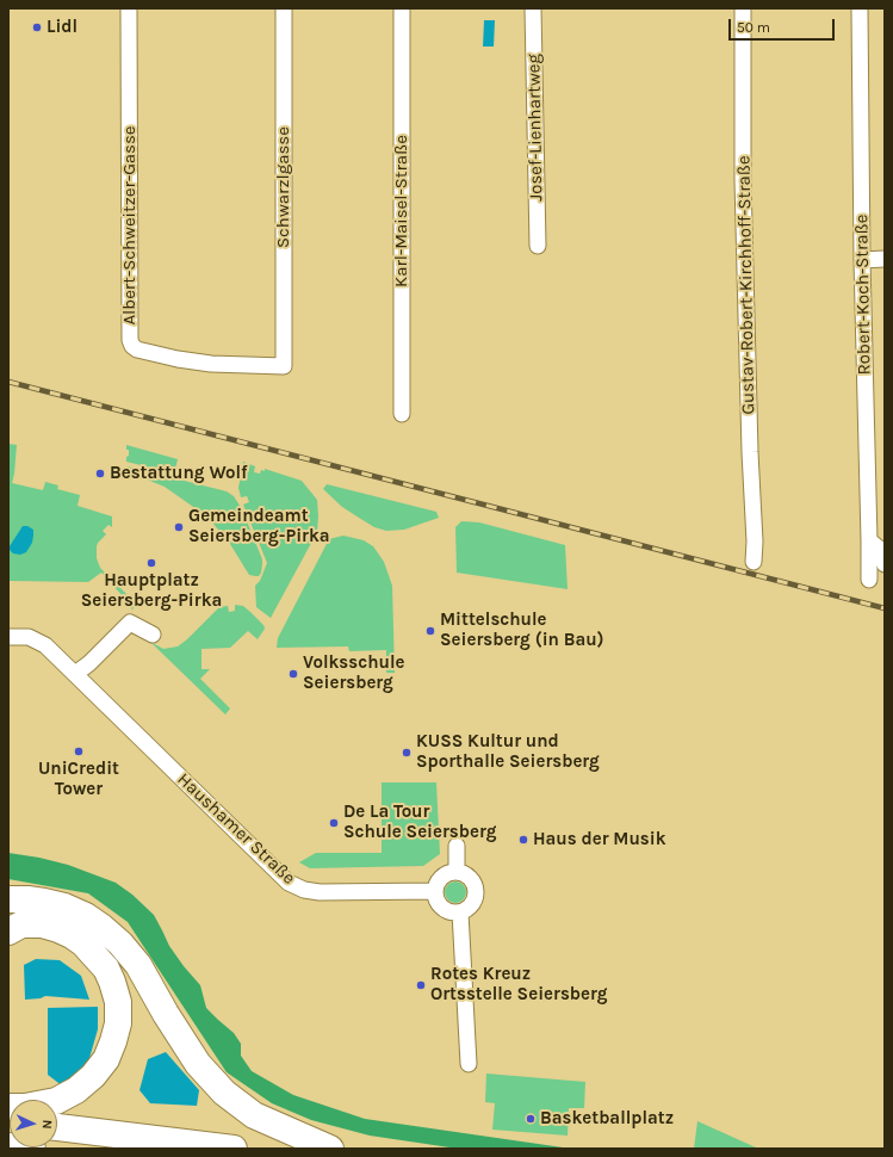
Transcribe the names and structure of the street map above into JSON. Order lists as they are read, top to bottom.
{
  "streets": {
    "street": [
      "Josef-Lienhartweg",
      "Schwarzlgasse",
      "Karl-Maisel-Straße",
      "Albert-Schweitzer-Gasse",
      "Gustav-Robert-Kirchhoff-Straße",
      "Robert-Koch-Straße",
      "Haushamer Straße"
    ]
  },
  "crossings": [
    ["Schwarzlgasse", "Albert-Schweitzer-Gasse"]
  ],
  "places": [
    "Lidl",
    "Bestattung Wolf",
    "Gemeindeamt Seiersberg-Pirka",
    "Hauptplatz Seiersberg-Pirka",
    "Mittelschule Seiersberg (in Bau)",
    "Volksschule Seiersberg",
    "UniCredit Tower",
    "KUSS Kultur und Sporthalle Seiersberg",
    "De La Tour Schule Seiersberg",
    "Haus der Musik",
    "Rotes Kreuz Ortsstelle Seiersberg",
    "Basketballplatz"
  ],
  "scale_bar": "50 m",
  "north": "right"
}
